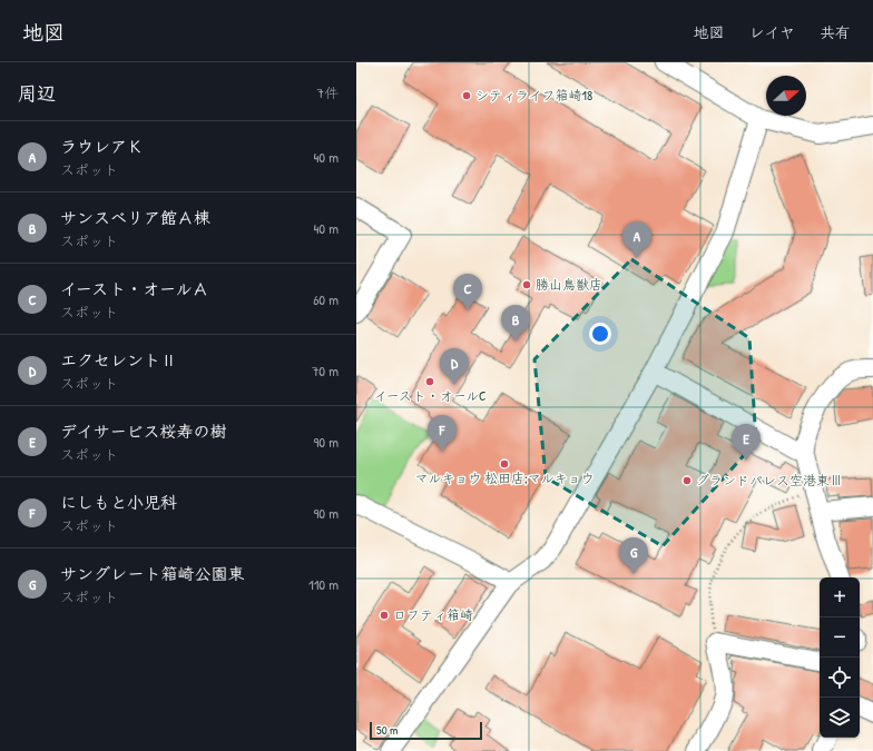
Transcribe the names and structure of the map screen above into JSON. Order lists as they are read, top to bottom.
{
  "places": [
    "シティライフ箱崎18",
    "勝山鳥獣店",
    "イースト・オールC",
    "マルキョウ 松田店;マルキョウ",
    "グランドパレス空港東Ⅲ",
    "ロフティ箱崎"
  ],
  "scale_bar": "50 m",
  "north": "right",
  "page": {
    "header": "地図",
    "nav": ["地図", "レイヤ", "共有"],
    "heading": ["周辺", "7件"],
    "list": [
      {
        "mark": "A",
        "name": "ラウレアＫ",
        "note": "スポット",
        "value": "40 m"
      },
      {
        "mark": "B",
        "name": "サンスベリア館Ａ棟",
        "note": "スポット",
        "value": "40 m"
      },
      {
        "mark": "C",
        "name": "イースト・オールＡ",
        "note": "スポット",
        "value": "60 m"
      },
      {
        "mark": "D",
        "name": "エクセレントⅡ",
        "note": "スポット",
        "value": "70 m"
      },
      {
        "mark": "E",
        "name": "デイサービス桜寿の樹",
        "note": "スポット",
        "value": "90 m"
      },
      {
        "mark": "F",
        "name": "にしもと小児科",
        "note": "スポット",
        "value": "90 m"
      },
      {
        "mark": "G",
        "name": "サングレート箱崎公園東",
        "note": "スポット",
        "value": "110 m"
      }
    ],
    "pins": [
      "A",
      "C",
      "B",
      "D",
      "F",
      "E",
      "G"
    ],
    "map_buttons": ["+", "−"],
    "scale": "50 m"
  }
}
